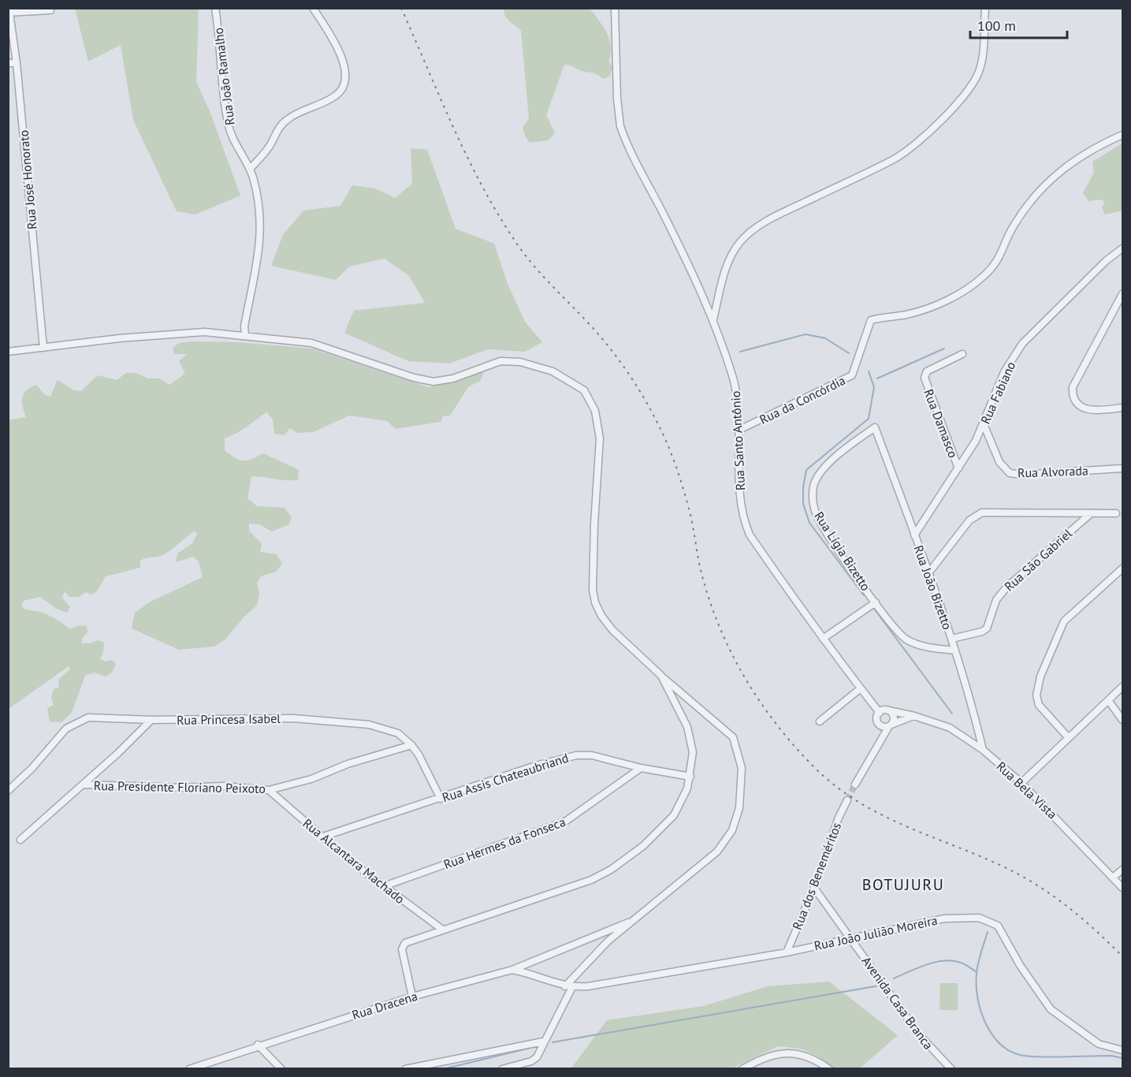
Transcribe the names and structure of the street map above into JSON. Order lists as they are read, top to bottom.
{
  "streets": {
    "street": [
      "Rua João Ramalho",
      "Rua José Honorato",
      "Rua Fabiano",
      "Rua da Concórdia",
      "Rua Damasco",
      "Rua Santo Antônio",
      "Rua Alvorada",
      "Rua Lígia Bizetto",
      "Rua São Gabriel",
      "Rua João Bizetto",
      "Rua Princesa Isabel",
      "Rua Assis Chateaubriand",
      "Rua Presidente Floriano Peixoto",
      "Rua Bela Vista",
      "Rua Hermes da Fonseca",
      "Rua Alcantara Machado",
      "Rua dos Beneméritos",
      "Rua João Julião Moreira",
      "Avenida Casa Branca",
      "Rua Dracena"
    ]
  },
  "crossings": [
    ["Rua Fabiano", "Rua Damasco"],
    ["Rua Fabiano", "Rua Alvorada"],
    ["Rua Fabiano", "Rua João Bizetto"],
    ["Rua da Concórdia", "Rua Santo Antônio"],
    ["Rua Santo Antônio", "Rua Bela Vista"],
    ["Rua Lígia Bizetto", "Rua João Bizetto"],
    ["Rua São Gabriel", "Rua João Bizetto"],
    ["Rua João Bizetto", "Rua Bela Vista"],
    ["Rua Princesa Isabel", "Rua Assis Chateaubriand"],
    ["Rua Princesa Isabel", "Rua Presidente Floriano Peixoto"],
    ["Rua Assis Chateaubriand", "Rua Hermes da Fonseca"],
    ["Rua Assis Chateaubriand", "Rua Alcantara Machado"],
    ["Rua Presidente Floriano Peixoto", "Rua Alcantara Machado"],
    ["Rua Hermes da Fonseca", "Rua Alcantara Machado"],
    ["Rua dos Beneméritos", "Rua João Julião Moreira"],
    ["Rua dos Beneméritos", "Avenida Casa Branca"],
    ["Rua João Julião Moreira", "Avenida Casa Branca"],
    ["Rua João Julião Moreira", "Rua Dracena"]
  ],
  "districts": ["BOTUJURU"],
  "scale_bar": "100 m"
}
